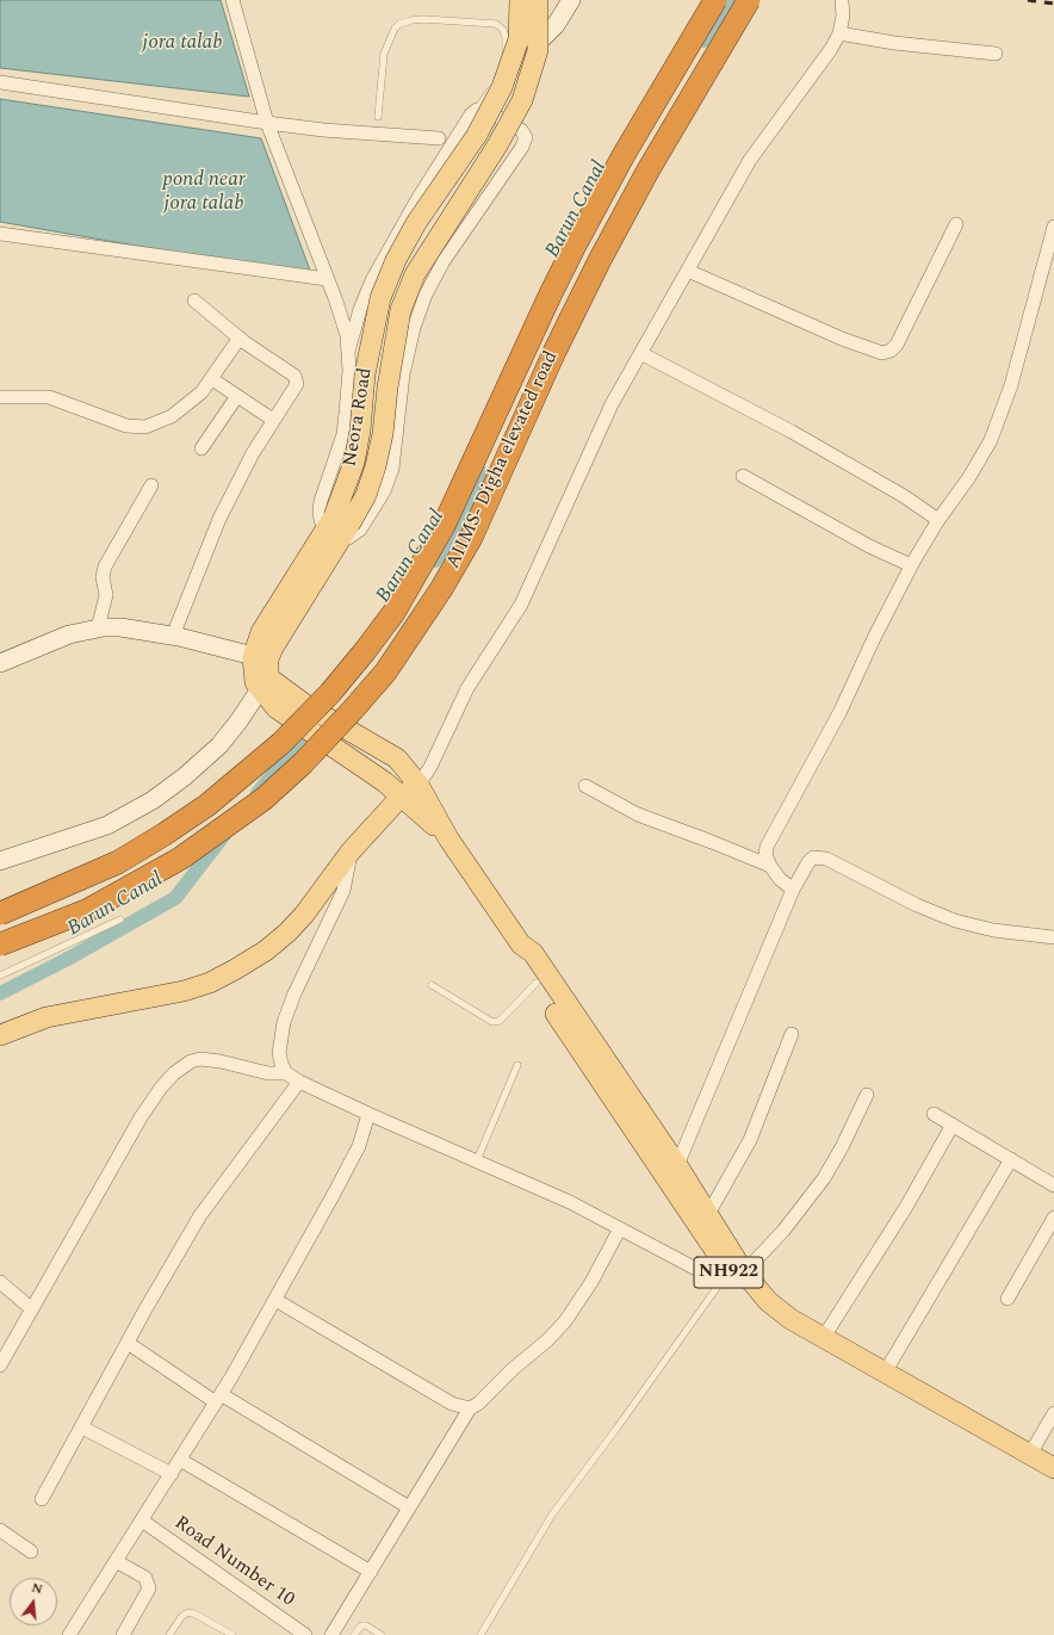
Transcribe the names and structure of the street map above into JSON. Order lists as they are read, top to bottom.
{
  "streets": {
    "highway": ["AIIMS- Digha elevated road"],
    "main road": ["Neora Road", "NH922"],
    "street": ["Road Number 10"]
  },
  "water": ["jora talab", "pond near jora talab", "Barun Canal"],
  "north": "top"
}
